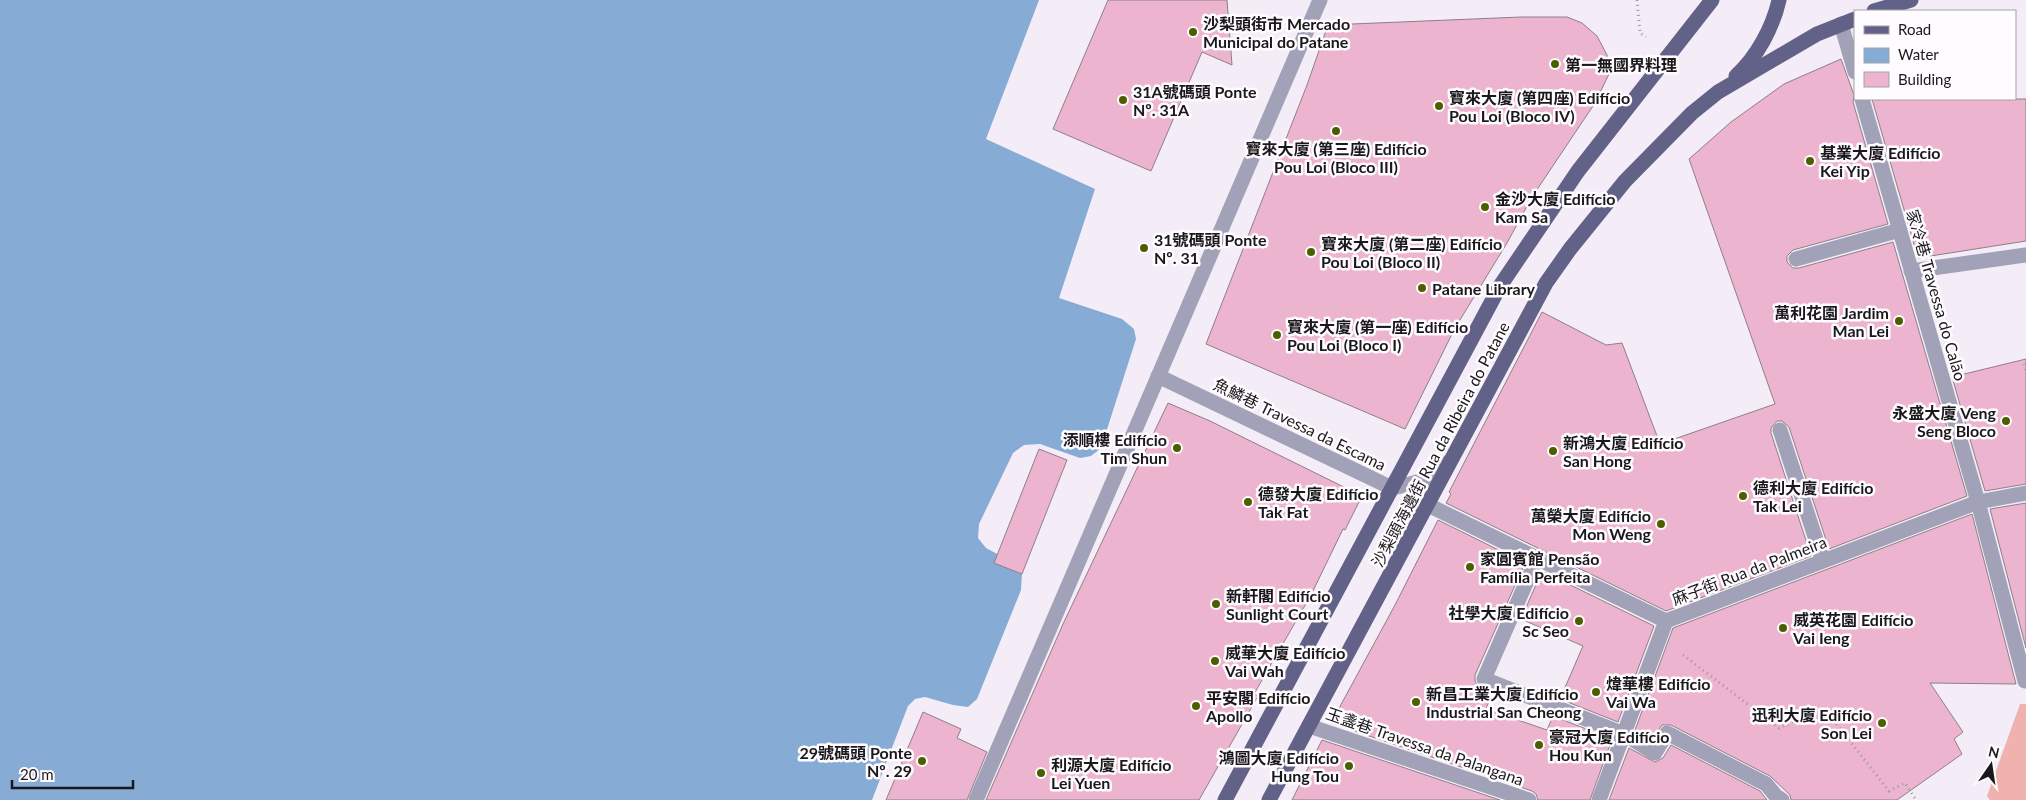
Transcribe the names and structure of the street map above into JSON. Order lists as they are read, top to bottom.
{
  "streets": {
    "main road": ["沙梨頭海邊街 Rua da Ribeira do Patane"],
    "street": [
      "家冷巷 Travessa do Calão",
      "魚鱗巷 Travessa da Escama",
      "麻子街 Rua da Palmeira",
      "玉盞巷 Travessa da Palangana"
    ]
  },
  "crossings": [
    ["家冷巷 Travessa do Calão", "麻子街 Rua da Palmeira"],
    ["魚鱗巷 Travessa da Escama", "沙梨頭海邊街 Rua da Ribeira do Patane"],
    ["沙梨頭海邊街 Rua da Ribeira do Patane", "玉盞巷 Travessa da Palangana"]
  ],
  "places": [
    "沙梨頭街市 Mercado Municipal do Patane",
    "第一無國界料理",
    "31A號碼頭 Ponte Nº. 31A",
    "寶來大廈 (第四座) Edifício Pou Loi (Bloco IV)",
    "寶來大廈 (第三座) Edifício Pou Loi (Bloco III)",
    "基業大廈 Edifício Kei Yip",
    "金沙大廈 Edifício Kam Sa",
    "31號碼頭 Ponte Nº. 31",
    "寶來大廈 (第二座) Edifício Pou Loi (Bloco II)",
    "Patane Library",
    "萬利花園 Jardim Man Lei",
    "寶來大廈 (第一座) Edifício Pou Loi (Bloco I)",
    "永盛大廈 Veng Seng Bloco",
    "添順樓 Edifício Tim Shun",
    "新鴻大廈 Edifício San Hong",
    "德利大廈 Edifício Tak Lei",
    "德發大廈 Edifício Tak Fat",
    "萬榮大廈 Edifício Mon Weng",
    "家圓賓館 Pensão Família Perfeita",
    "新軒閣 Edifício Sunlight Court",
    "社學大廈 Edifício Sc Seo",
    "威英花園 Edifício Vai Ieng",
    "威華大廈 Edifício Vai Wah",
    "煒華樓 Edifício Vai Wa",
    "新昌工業大廈 Edifício Industrial San Cheong",
    "平安閣 Edifício Apollo",
    "迅利大廈 Edifício Son Lei",
    "豪冠大廈 Edifício Hou Kun",
    "29號碼頭 Ponte Nº. 29",
    "鴻圖大廈 Edifício Hung Tou",
    "利源大廈 Edifício Lei Yuen"
  ],
  "legend": ["Road", "Water", "Building"],
  "scale_bar": "20 m",
  "north": "top"
}
